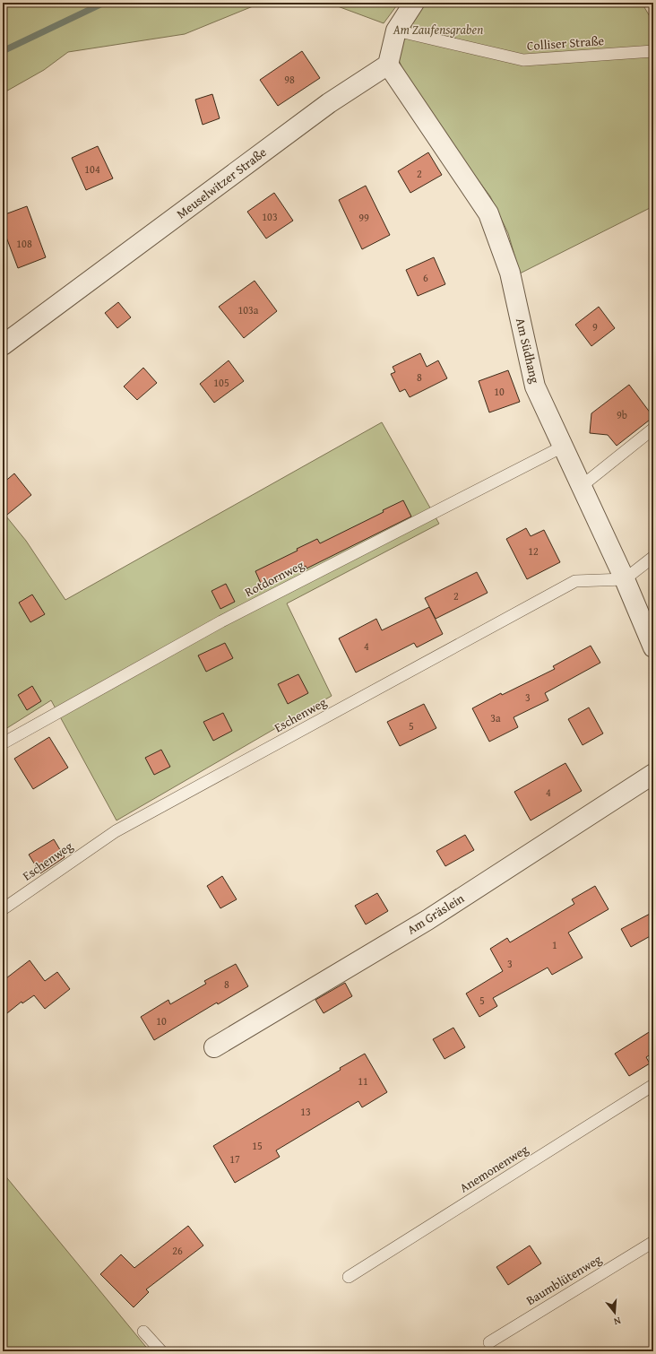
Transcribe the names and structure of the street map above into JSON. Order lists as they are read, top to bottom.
{
  "streets": {
    "street": ["Meuselwitzer Straße", "Am Südhang", "Am Gräslein"],
    "lane": [
      "Colliser Straße",
      "Rotdornweg",
      "Eschenweg",
      "Anemonenweg",
      "Baumblütenweg"
    ]
  },
  "crossings": [
    ["Meuselwitzer Straße", "Am Südhang"],
    ["Am Südhang", "Rotdornweg"],
    ["Am Südhang", "Eschenweg"]
  ],
  "parks": ["Am Zaufensgraben"],
  "house_numbers": [
    "98",
    "104",
    "2",
    "103",
    "99",
    "108",
    "6",
    "103a",
    "9",
    "8",
    "105",
    "10",
    "9b",
    "12",
    "2",
    "4",
    "3",
    "3a",
    "5",
    "4",
    "1",
    "3",
    "8",
    "5",
    "10",
    "11",
    "13",
    "15",
    "17",
    "26"
  ],
  "north": "bottom"
}
